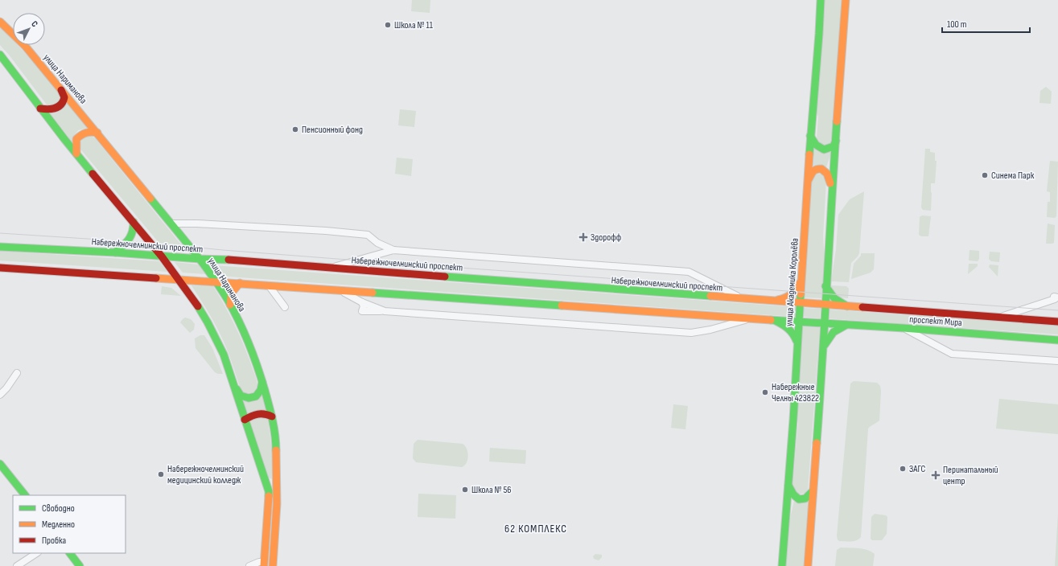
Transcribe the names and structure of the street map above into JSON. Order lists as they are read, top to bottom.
{
  "streets": {
    "main road": [
      "улица Нариманова",
      "Набережночелнинский проспект",
      "улица Академика Королёва",
      "проспект Мира"
    ]
  },
  "crossings": [
    ["улица Нариманова", "Набережночелнинский проспект"],
    ["Набережночелнинский проспект", "улица Академика Королёва"],
    ["Набережночелнинский проспект", "проспект Мира"],
    ["улица Академика Королёва", "проспект Мира"]
  ],
  "districts": ["62 КОМПЛЕКС"],
  "places": {
    "other": [
      "Школа № 11",
      "Пенсионный фонд",
      "Синема Парк",
      "Набережные Челны 423822",
      "ЗАГС",
      "Набережночелнинский медицинский колледж",
      "Школа № 56"
    ],
    "health": ["Здорофф", "Перинатальный центр"]
  },
  "legend": ["Свободно", "Медленно", "Пробка"],
  "scale_bar": "100 m",
  "north": "top right"
}
